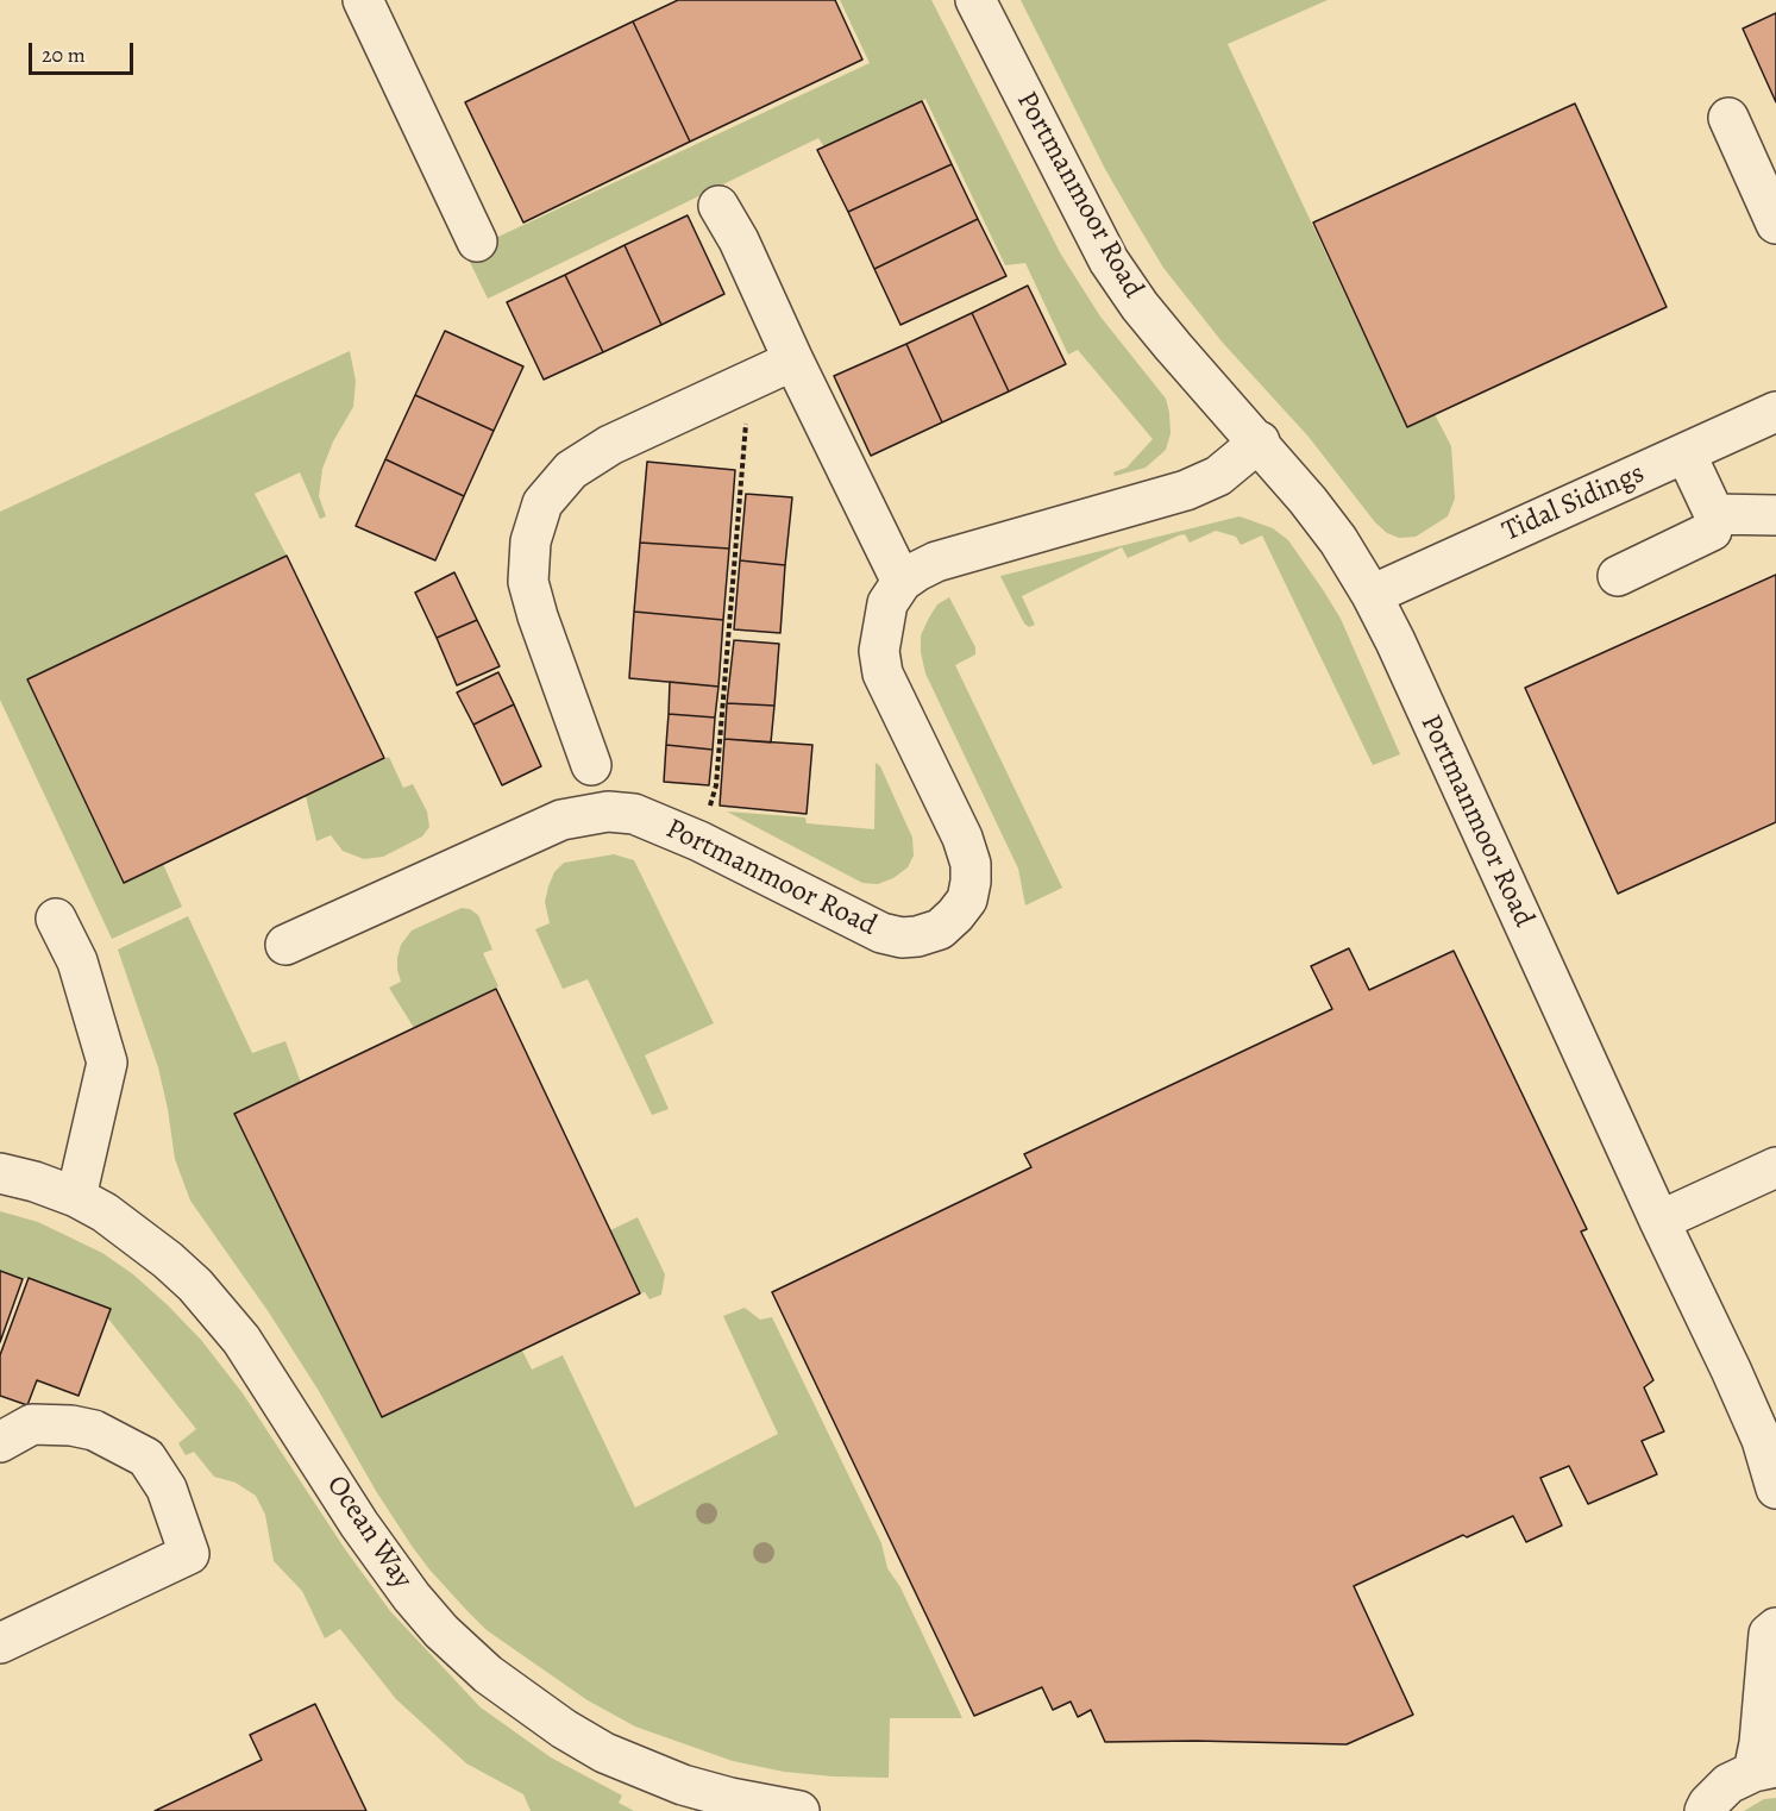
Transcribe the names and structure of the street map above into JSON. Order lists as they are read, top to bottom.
{
  "streets": {
    "street": ["Portmanmoor Road", "Tidal Sidings", "Ocean Way"]
  },
  "crossings": [
    ["Portmanmoor Road", "Tidal Sidings"]
  ],
  "scale_bar": "20 m"
}
